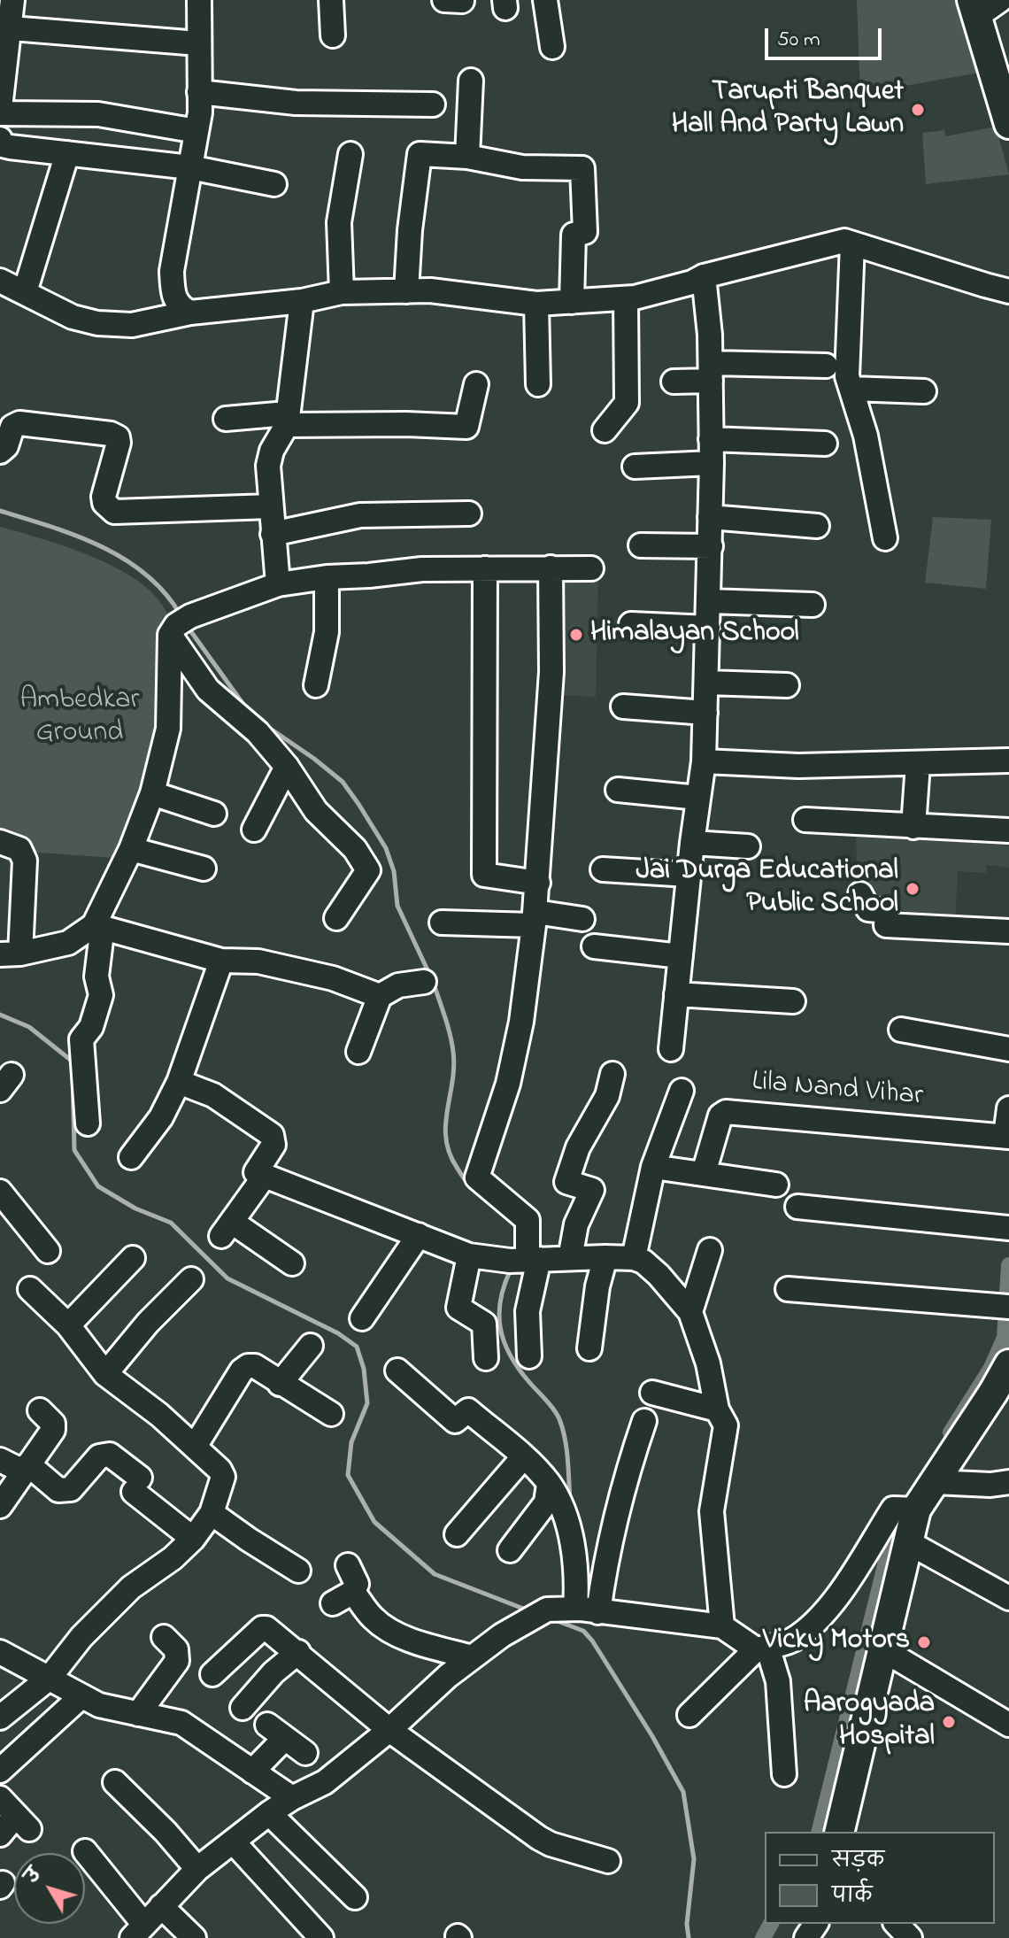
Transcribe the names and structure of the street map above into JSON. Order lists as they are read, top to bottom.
{
  "streets": {
    "street": ["Lila Nand Vihar"]
  },
  "parks": ["Ambedkar Ground"],
  "places": [
    "Tarupti Banquet Hall And Party Lawn",
    "Himalayan School",
    "Jai Durga Educational Public School",
    "Vicky Motors",
    "Aarogyada Hospital"
  ],
  "legend": ["सड़क", "पार्क"],
  "scale_bar": "50 m",
  "north": "top left"
}
